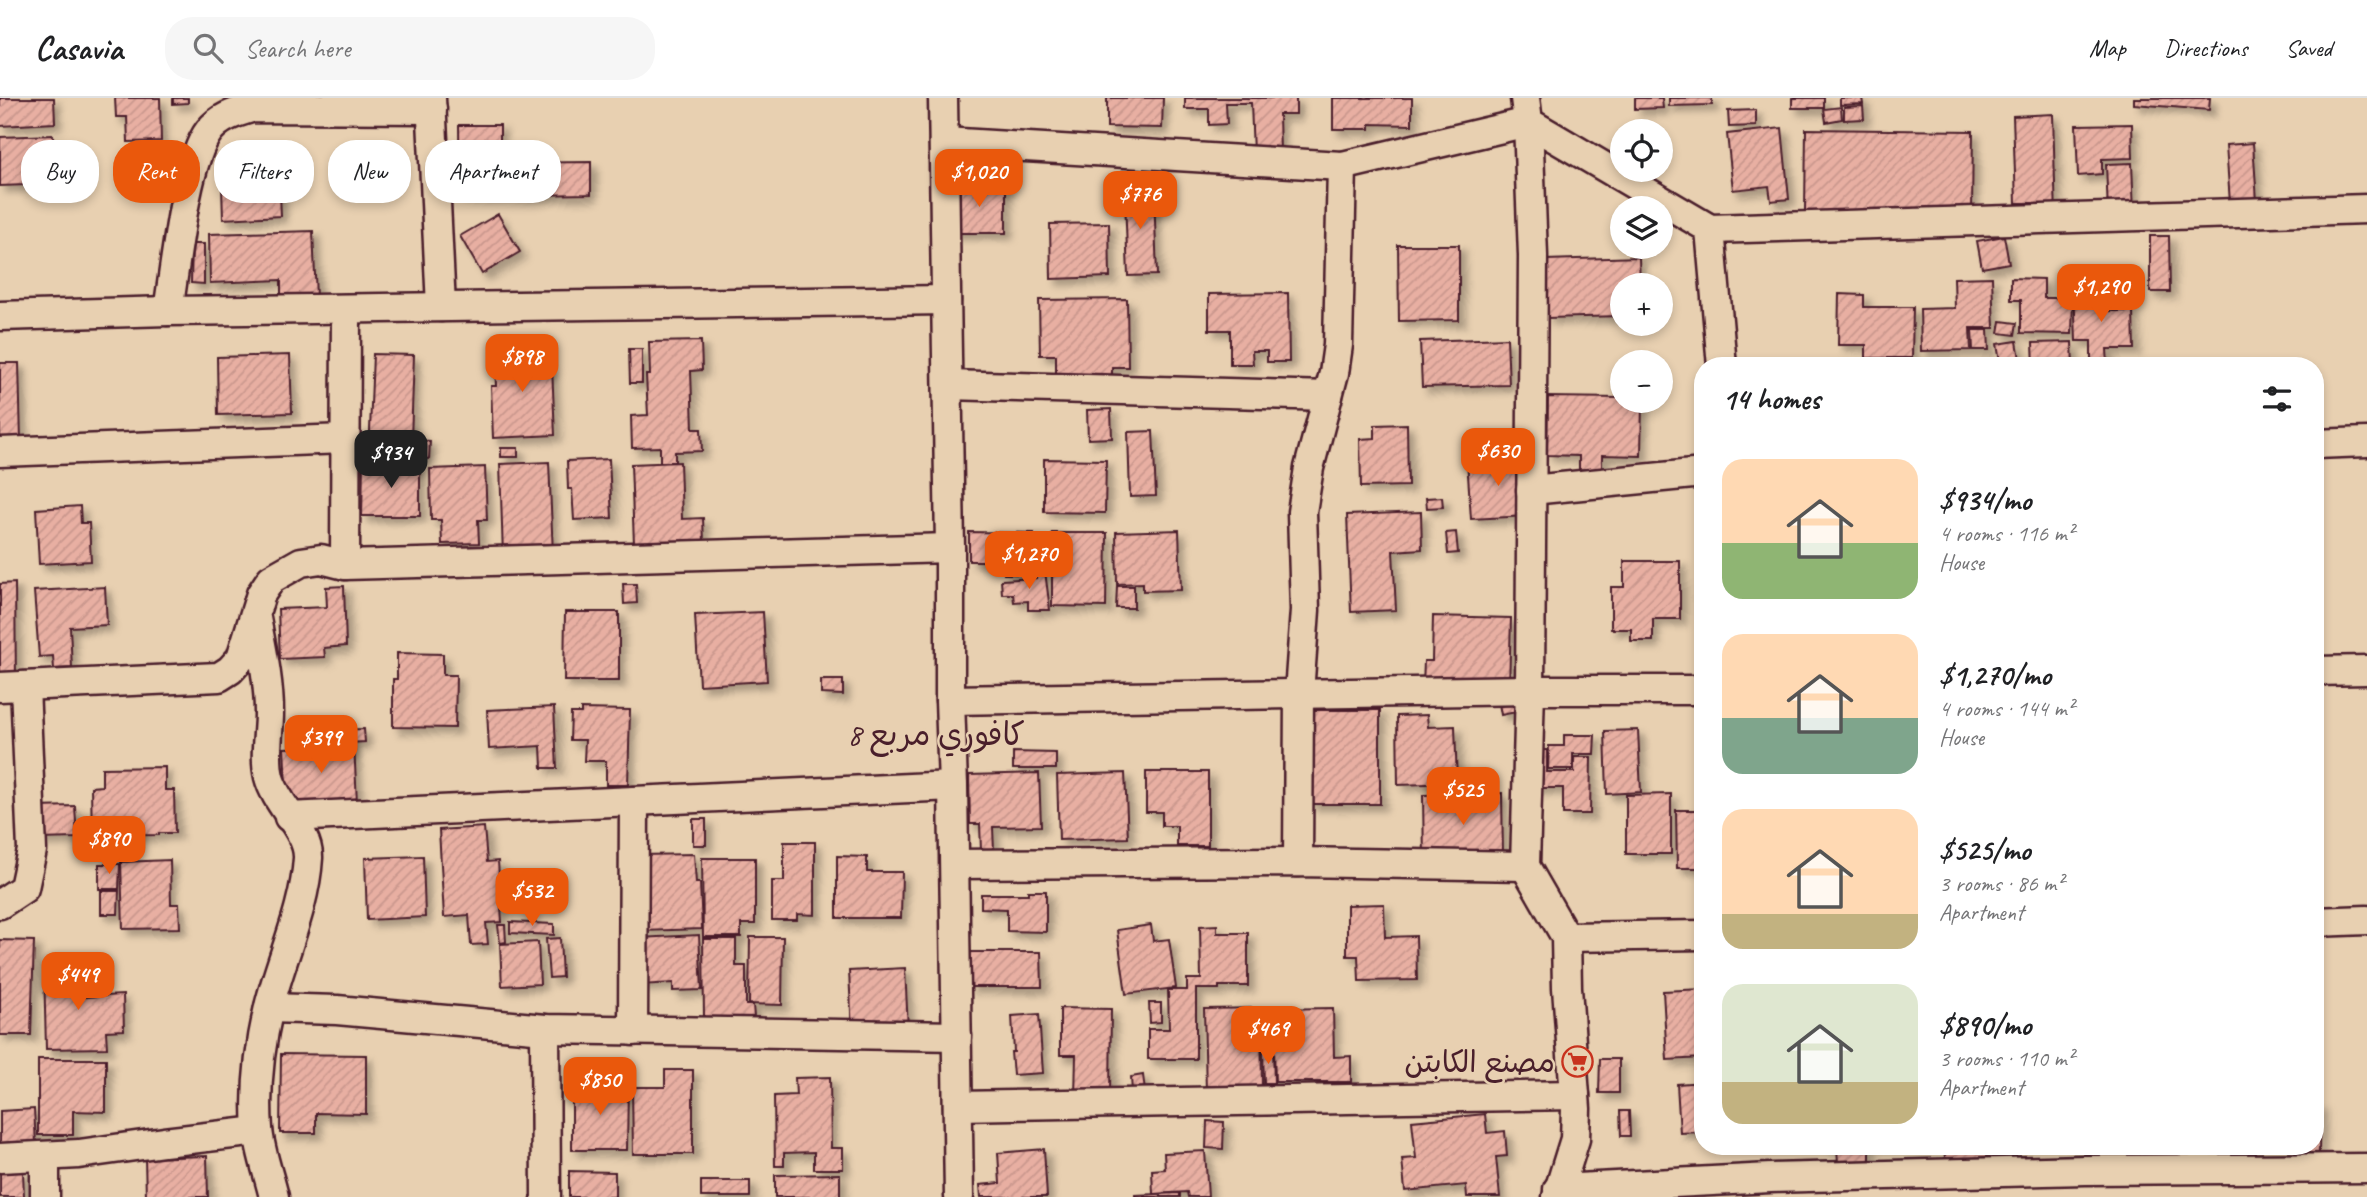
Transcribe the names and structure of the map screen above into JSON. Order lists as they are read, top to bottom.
{
  "districts": ["كافوري مربع 8"],
  "places": {
    "supermarket": ["مصنع الكابتن"]
  },
  "page": {
    "header": "Casavia",
    "search": "Search here",
    "nav": ["Map", "Directions", "Saved"],
    "map_buttons": ["+", "−"],
    "chip": [
      "Buy",
      "Rent",
      "Filters",
      "New",
      "Apartment"
    ],
    "price": [
      "$1,020",
      "$776",
      "$1,290",
      "$898",
      "$630",
      "$934",
      "$1,270",
      "$399",
      "$525",
      "$890",
      "$532",
      "$449",
      "$469",
      "$850"
    ],
    "heading": "14 homes",
    "list": [
      {
        "name": "$934/mo",
        "note": "4 rooms · 116 m² · House"
      },
      {
        "name": "$1,270/mo",
        "note": "4 rooms · 144 m² · House"
      },
      {
        "name": "$525/mo",
        "note": "3 rooms · 86 m² · Apartment"
      },
      {
        "name": "$890/mo",
        "note": "3 rooms · 110 m² · Apartment"
      }
    ]
  }
}
